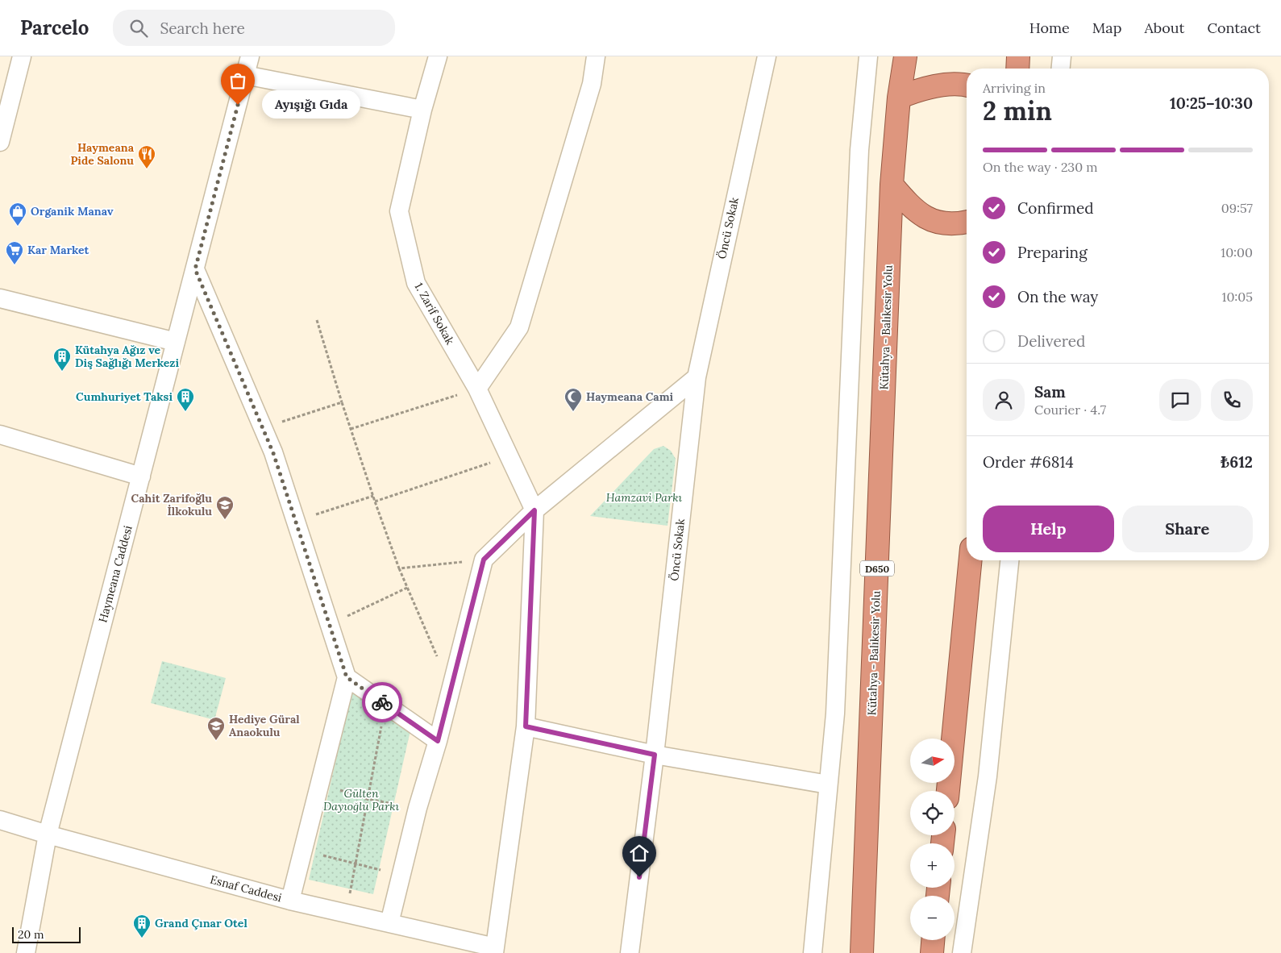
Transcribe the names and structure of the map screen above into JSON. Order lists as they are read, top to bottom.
{
  "streets": {
    "highway": ["Kütahya - Balıkesir Yolu", "D650"],
    "street": [
      "Öncü Sokak",
      "1. Zarif Sokak",
      "Haymeana Caddesi",
      "Esnaf Caddesi"
    ]
  },
  "crossings": [
    ["Haymeana Caddesi", "Esnaf Caddesi"]
  ],
  "parks": ["Hamzavi Parkı", "Gülten Dayıoğlu Parkı"],
  "places": {
    "other": ["Ayışığı Gıda"],
    "restaurant": ["Haymeana Pide Salonu"],
    "shop": ["Organik Manav"],
    "supermarket": ["Kar Market"],
    "building": ["Kütahya Ağız ve Diş Sağlığı Merkezi", "Cumhuriyet Taksi", "Grand Çınar Otel"],
    "mosque": ["Haymeana Cami"],
    "school or university": ["Cahit Zarifoğlu İlkokulu", "Hediye Güral Anaokulu"]
  },
  "scale_bar": "20 m",
  "north": "right",
  "page": {
    "header": "Parcelo",
    "search": "Search here",
    "nav": [
      "Home",
      "Map",
      "About",
      "Contact"
    ],
    "heading": ["2 min", "Arriving in", "10:25–10:30"],
    "panel": [
      "Sam",
      "Courier · 4.7",
      "Order #6814",
      "₺612"
    ],
    "bubble": "Ayışığı Gıda",
    "bar": "On the way · 230 m",
    "list": [
      ["Confirmed", "09:57"],
      ["Preparing", "10:00"],
      ["On the way", "10:05"],
      "Delivered"
    ],
    "buttons": ["Help", "Share"],
    "map_buttons": ["+", "−"],
    "scale": "20 m"
  }
}
